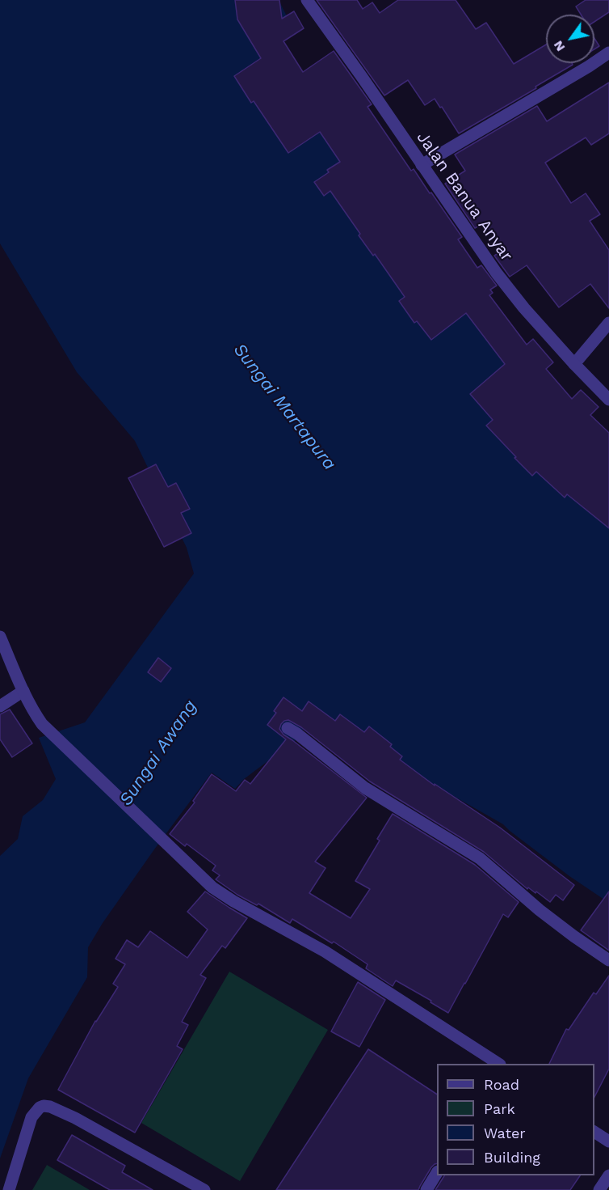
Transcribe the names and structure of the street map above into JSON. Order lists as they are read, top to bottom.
{
  "streets": {
    "street": ["Jalan Banua Anyar"]
  },
  "water": ["Sungai Martapura", "Sungai Awang"],
  "legend": [
    "Road",
    "Park",
    "Water",
    "Building"
  ],
  "north": "bottom left"
}
